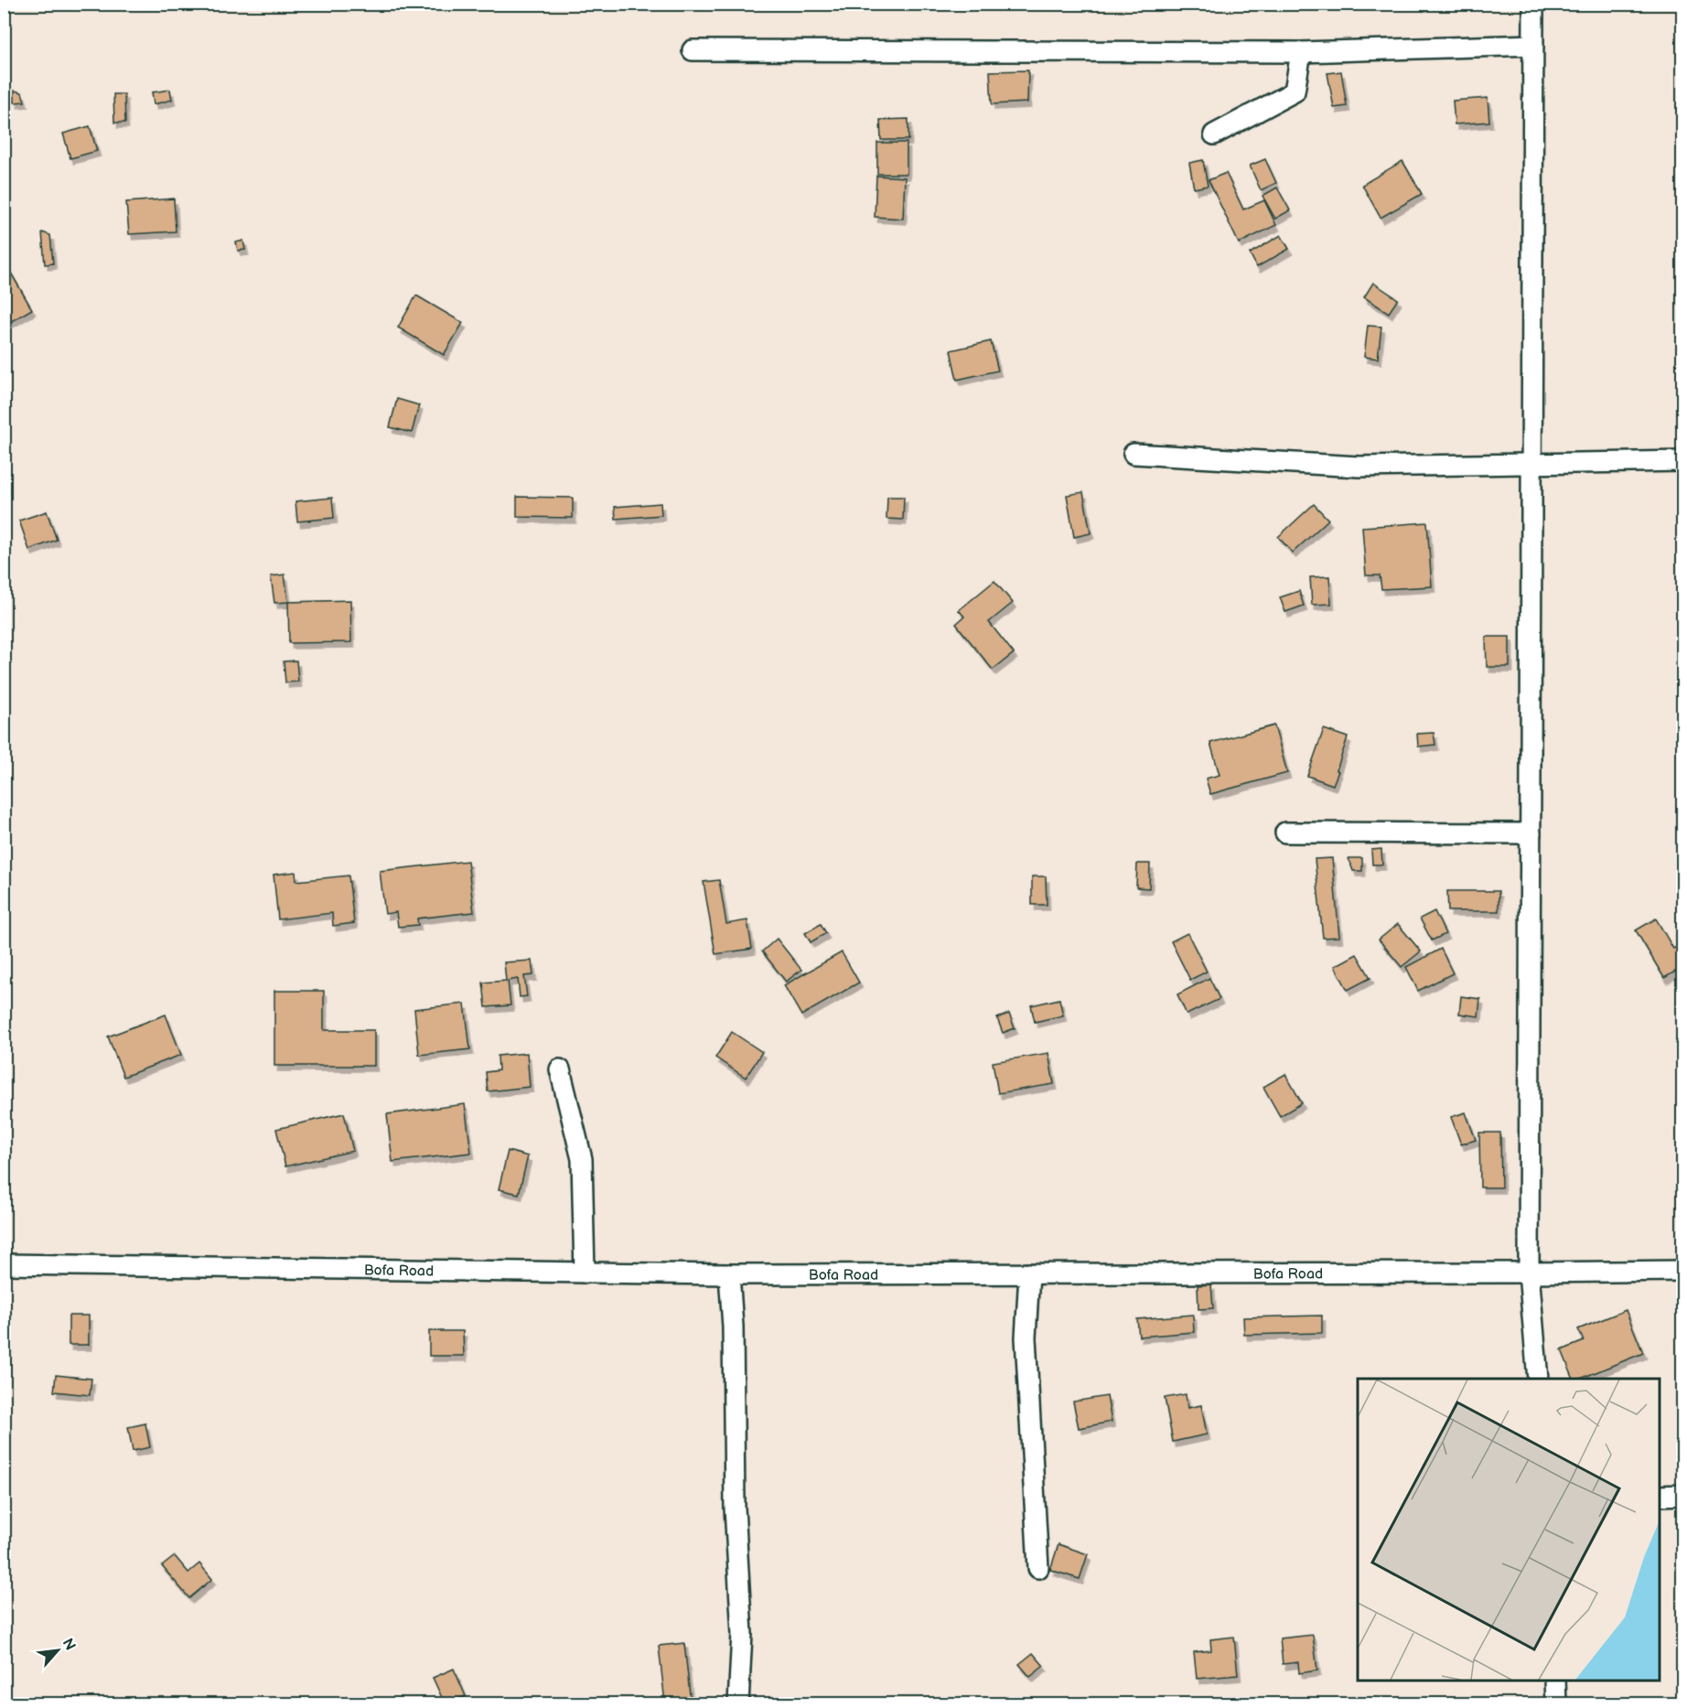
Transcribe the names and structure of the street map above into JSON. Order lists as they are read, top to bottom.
{
  "streets": {
    "street": ["Bofa Road"]
  },
  "north": "top right"
}
